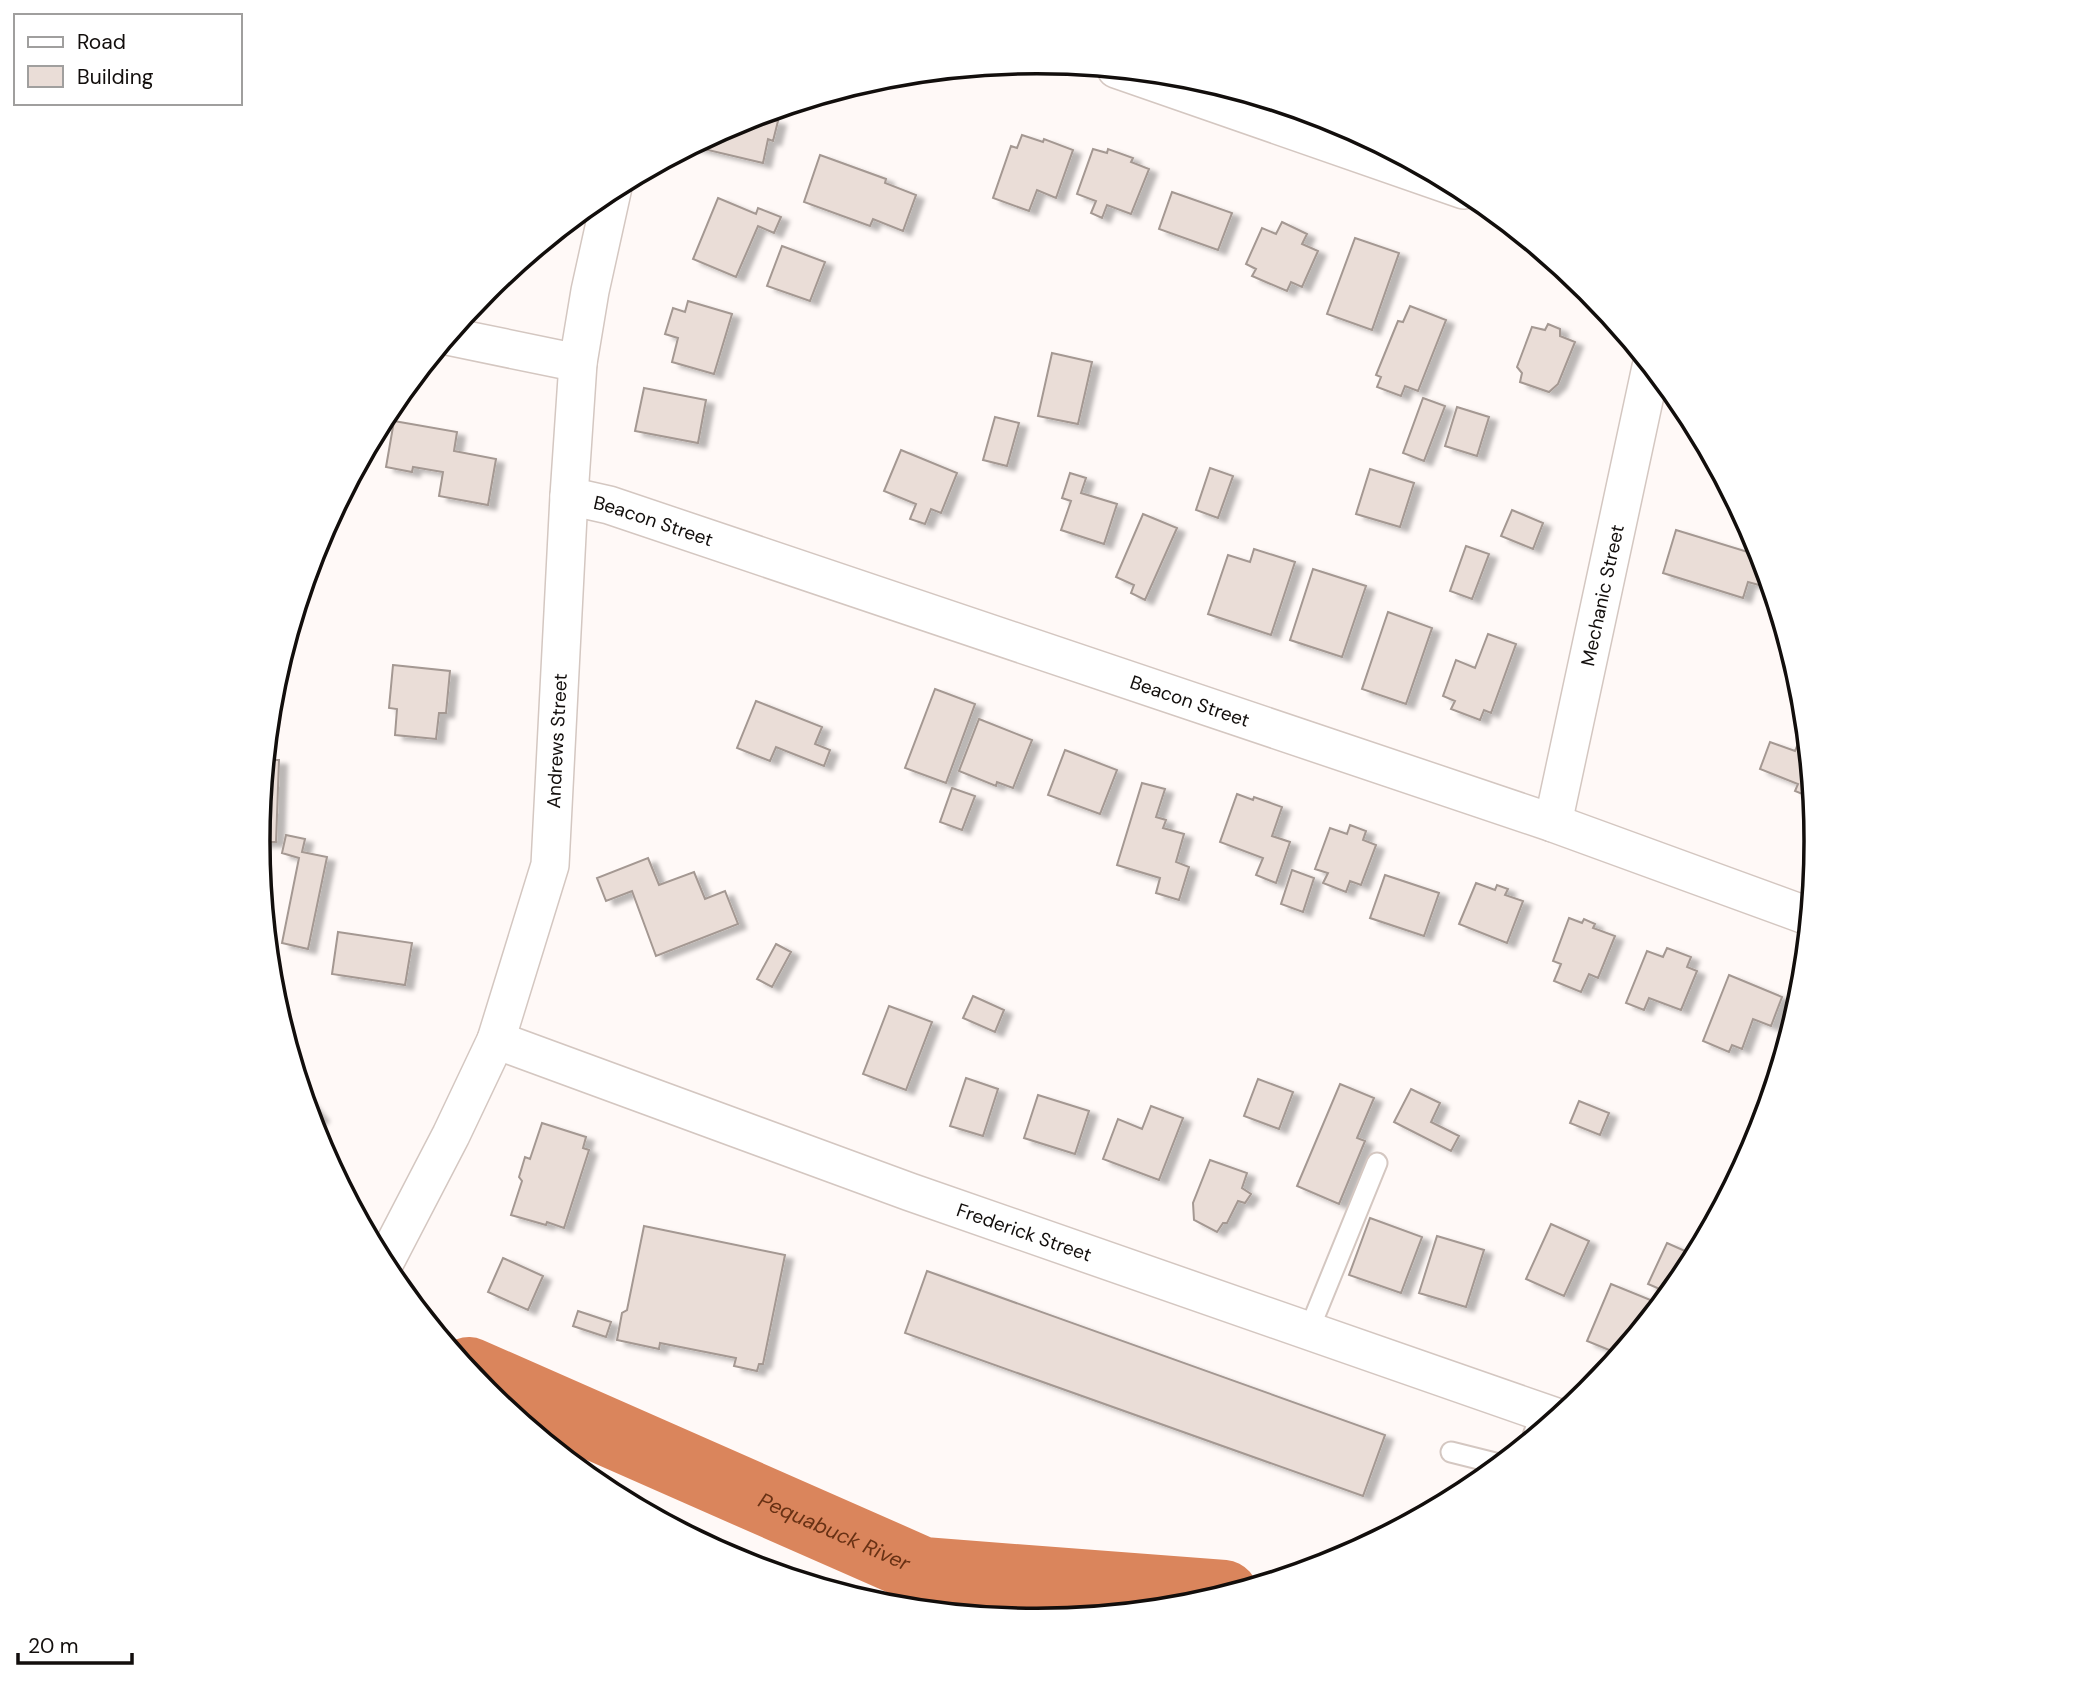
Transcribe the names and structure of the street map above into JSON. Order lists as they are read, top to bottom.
{
  "streets": {
    "street": [
      "Beacon Street",
      "Mechanic Street",
      "Andrews Street",
      "Frederick Street"
    ]
  },
  "crossings": [
    ["Beacon Street", "Mechanic Street"],
    ["Beacon Street", "Andrews Street"],
    ["Andrews Street", "Frederick Street"]
  ],
  "water": ["Pequabuck River"],
  "legend": ["Road", "Building"],
  "scale_bar": "20 m"
}
